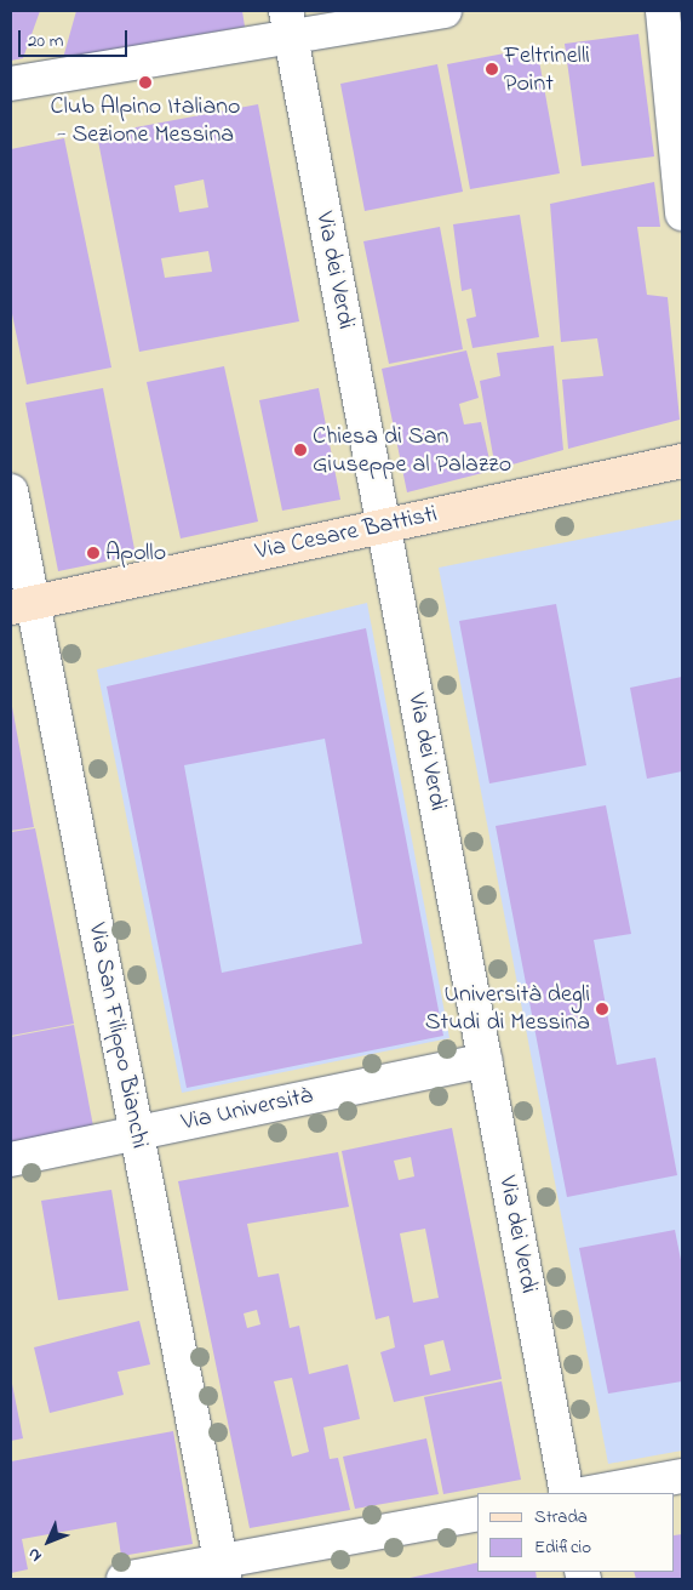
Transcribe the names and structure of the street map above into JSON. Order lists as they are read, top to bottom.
{
  "streets": {
    "main road": ["Via Cesare Battisti"],
    "street": ["Via dei Verdi", "Via San Filippo Bianchi", "Via Università"]
  },
  "crossings": [
    ["Via dei Verdi", "Via Cesare Battisti"],
    ["Via dei Verdi", "Via Università"],
    ["Via Cesare Battisti", "Via San Filippo Bianchi"],
    ["Via San Filippo Bianchi", "Via Università"]
  ],
  "places": [
    "Feltrinelli Point",
    "Club Alpino Italiano - Sezione Messina",
    "Chiesa di San Giuseppe al Palazzo",
    "Apollo",
    "Università degli Studi di Messina"
  ],
  "legend": ["Strada", "Edificio"],
  "scale_bar": "20 m",
  "north": "bottom left"
}
